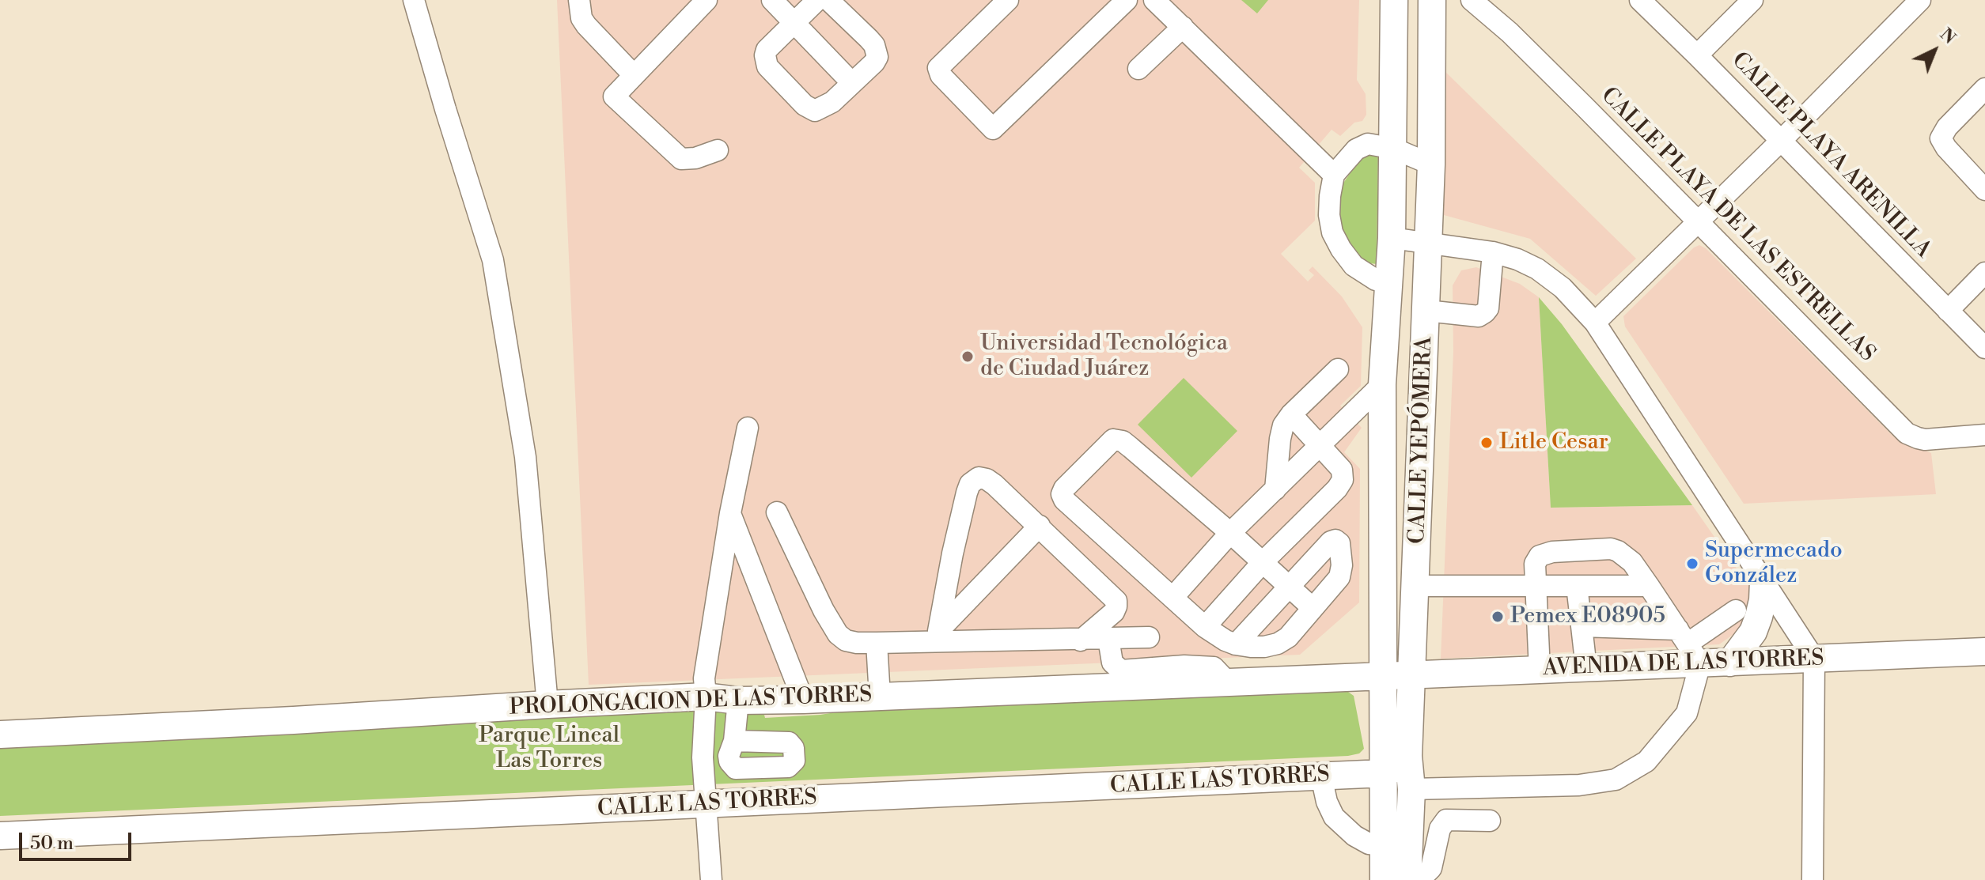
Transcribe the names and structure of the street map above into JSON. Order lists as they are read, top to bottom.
{
  "streets": {
    "main road": [
      "CALLE YEPÓMERA",
      "AVENIDA DE LAS TORRES",
      "PROLONGACION DE LAS TORRES",
      "CALLE LAS TORRES"
    ],
    "street": ["CALLE PLAYA ARENILLA", "CALLE PLAYA DE LAS ESTRELLAS"]
  },
  "crossings": [
    ["CALLE YEPÓMERA", "AVENIDA DE LAS TORRES"],
    ["CALLE YEPÓMERA", "PROLONGACION DE LAS TORRES"],
    ["CALLE YEPÓMERA", "CALLE LAS TORRES"],
    ["AVENIDA DE LAS TORRES", "PROLONGACION DE LAS TORRES"]
  ],
  "parks": ["Parque Lineal Las Torres"],
  "places": [
    "Universidad Tecnológica de Ciudad Juárez",
    "Litle Cesar",
    "Supermecado González",
    "Pemex E08905"
  ],
  "scale_bar": "50 m",
  "north": "top right"
}
